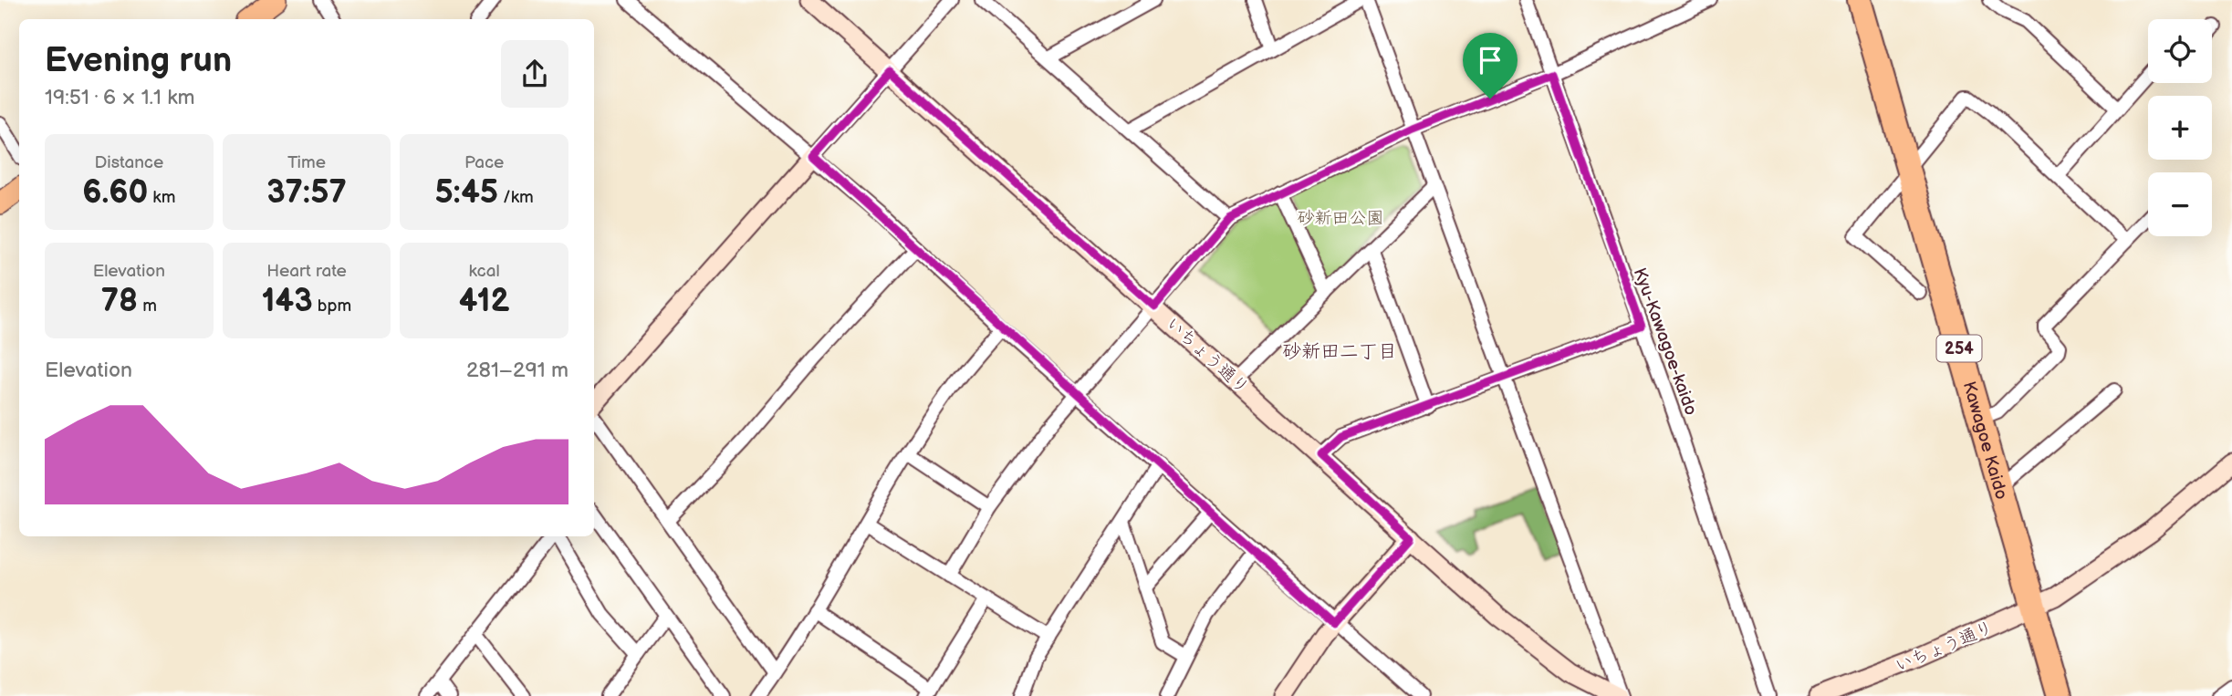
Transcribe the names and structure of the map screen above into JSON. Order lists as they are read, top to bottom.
{
  "streets": {
    "highway": ["254", "Kawagoe Kaido"],
    "street": ["Kyu-Kawagoe-kaido", "いちょう通り"]
  },
  "crossings": [
    ["いちょう通り", "Kawagoe Kaido"]
  ],
  "districts": ["砂新田二丁目"],
  "parks": ["砂新田公園"],
  "page": {
    "map_buttons": ["+", "−"],
    "heading": ["Evening run", "19:51 · 6 × 1.1 km"],
    "stats": [
      ["Distance", "6.60 km"],
      ["Time", "37:57"],
      ["Pace", "5:45 /km"],
      ["Elevation", "78 m"],
      ["Heart rate", "143 bpm"],
      ["kcal", "412"]
    ],
    "chart": ["Elevation", "281–291 m"]
  }
}
